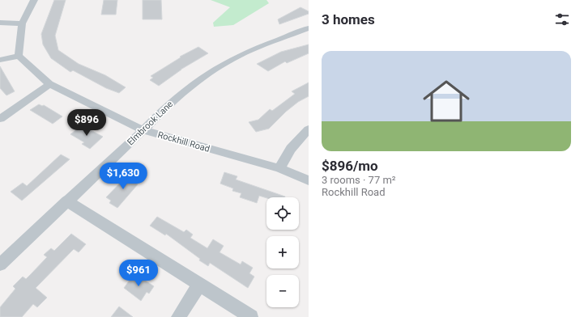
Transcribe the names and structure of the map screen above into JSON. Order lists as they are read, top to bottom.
{
  "streets": {
    "street": ["Elmbrook Lane", "Rockhill Road"]
  },
  "crossings": [
    ["Elmbrook Lane", "Rockhill Road"]
  ],
  "page": {
    "heading": "3 homes",
    "list": [
      {
        "name": "$896/mo",
        "note": "3 rooms · 77 m² · Rockhill Road"
      }
    ],
    "price": ["$896", "$1,630", "$961"],
    "map_buttons": ["+", "−"]
  }
}
